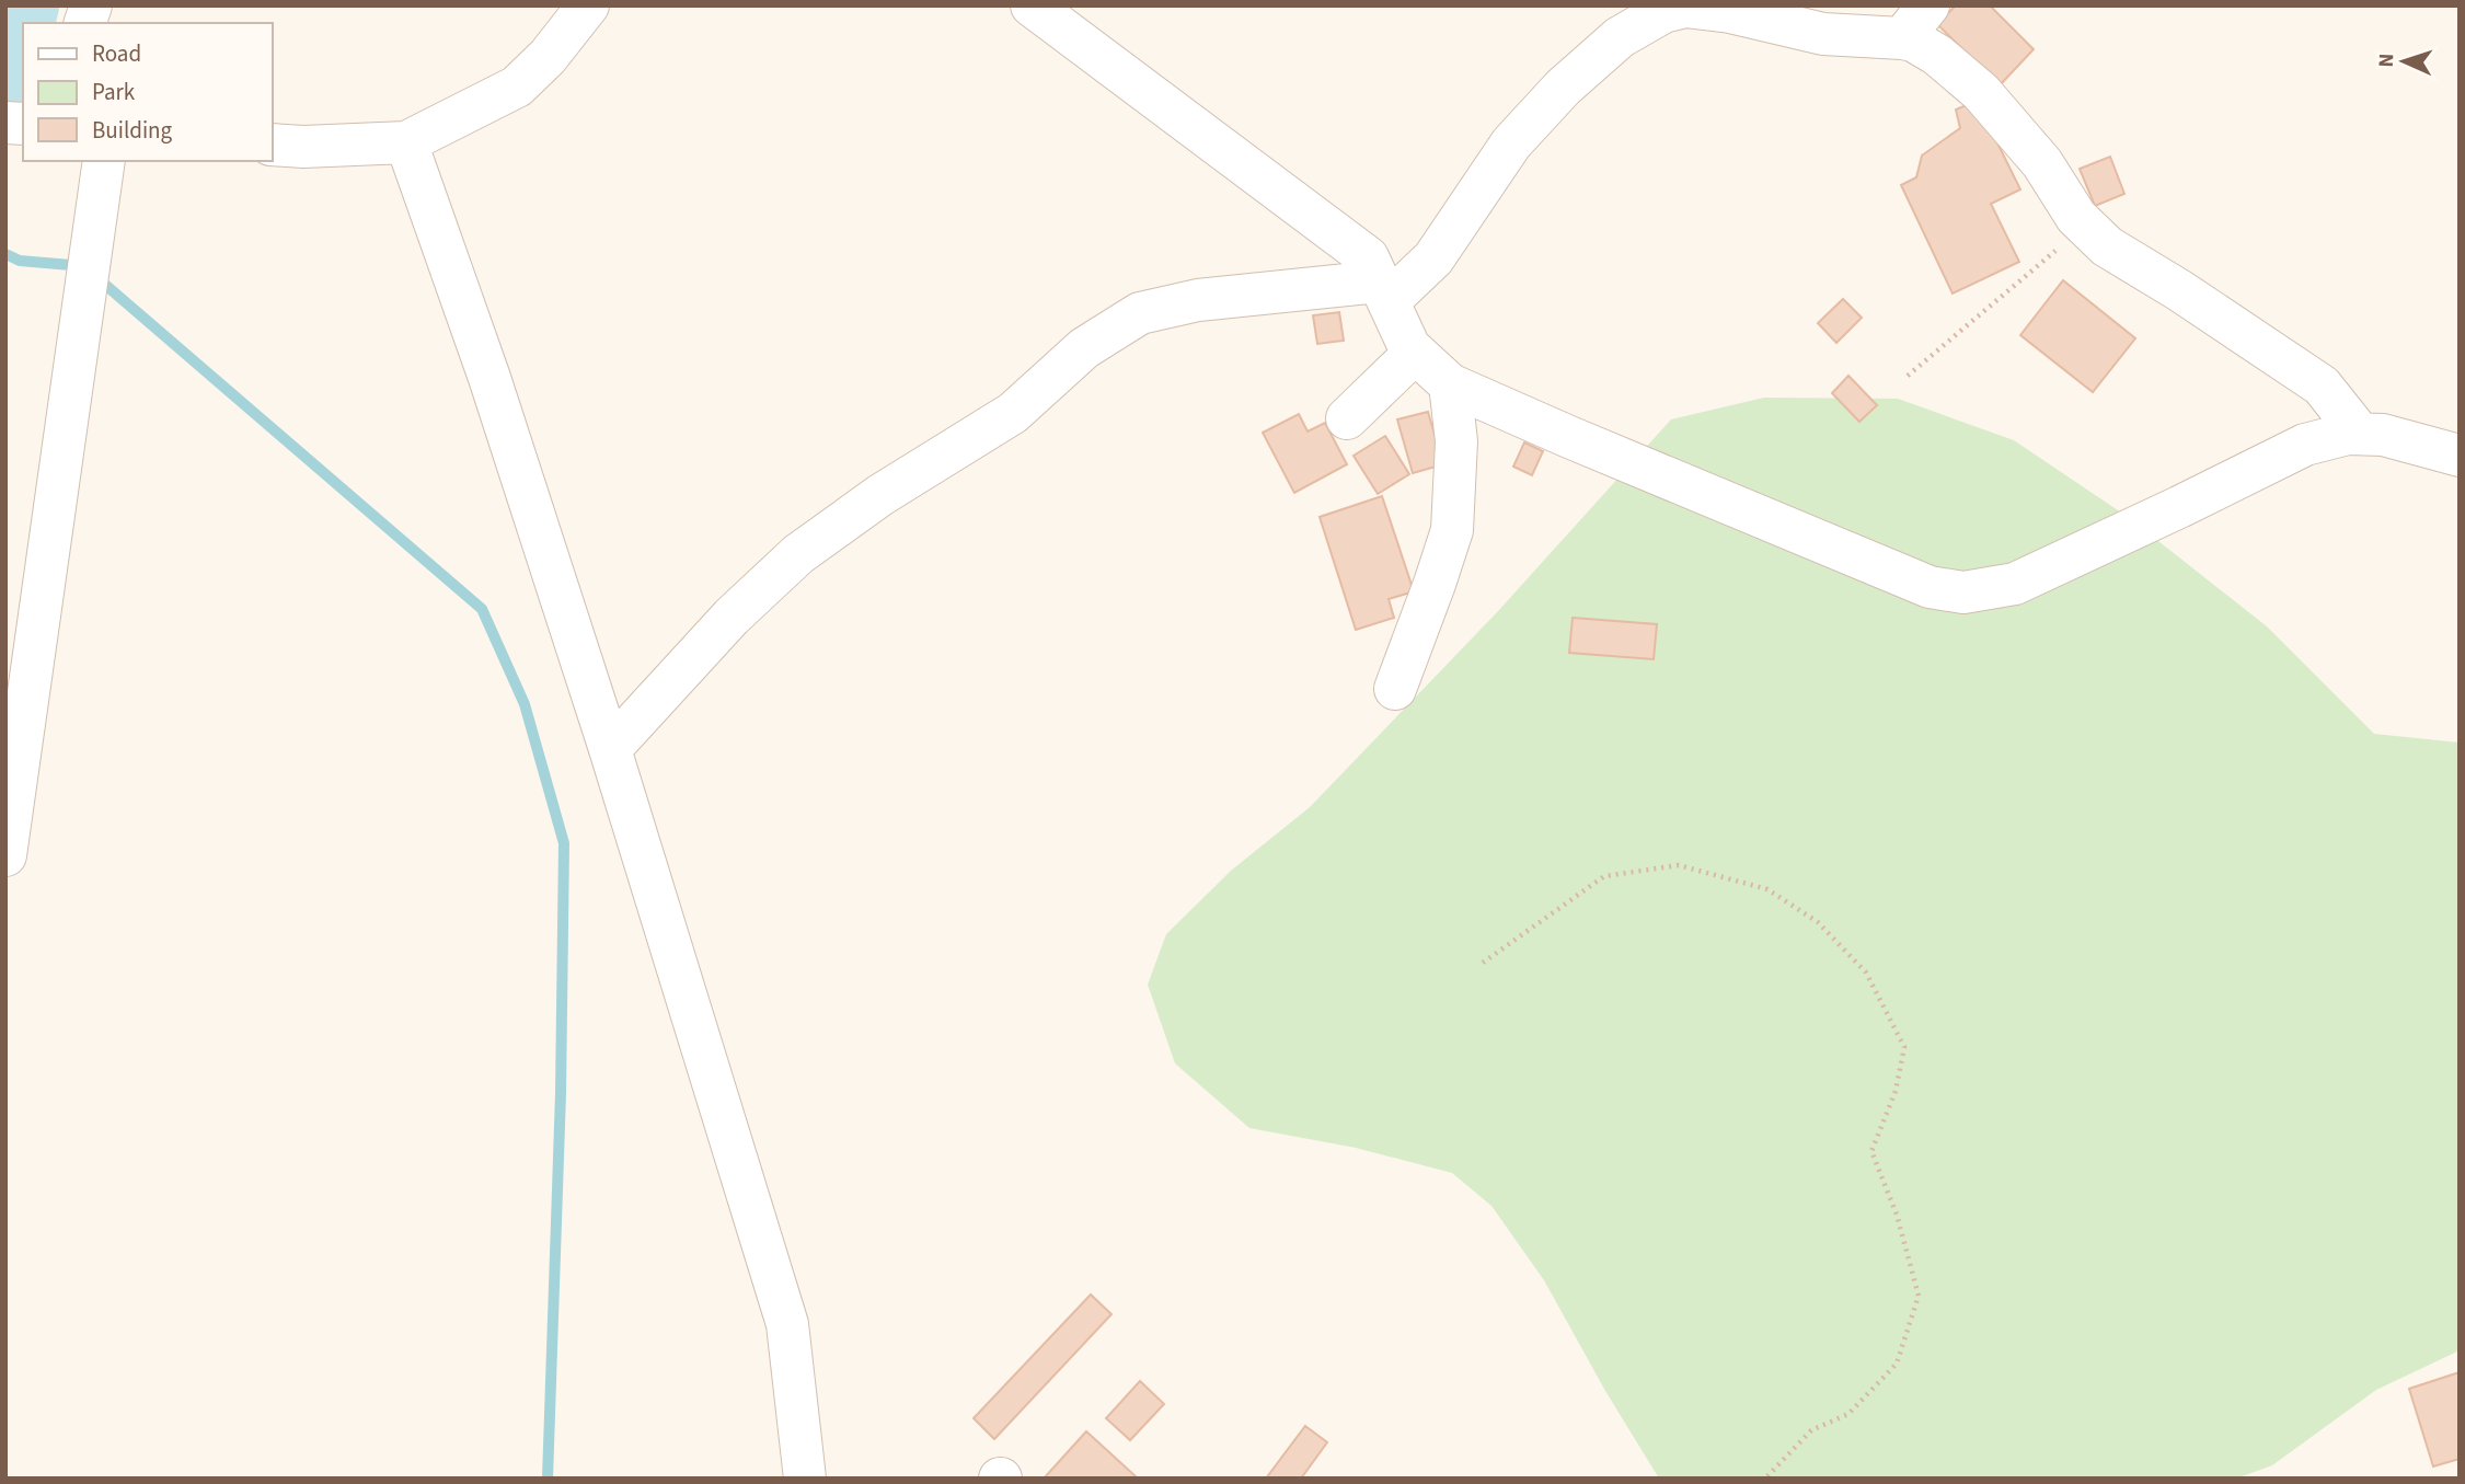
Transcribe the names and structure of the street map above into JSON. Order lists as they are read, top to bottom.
{
  "legend": ["Road", "Park", "Building"],
  "north": "left"
}
